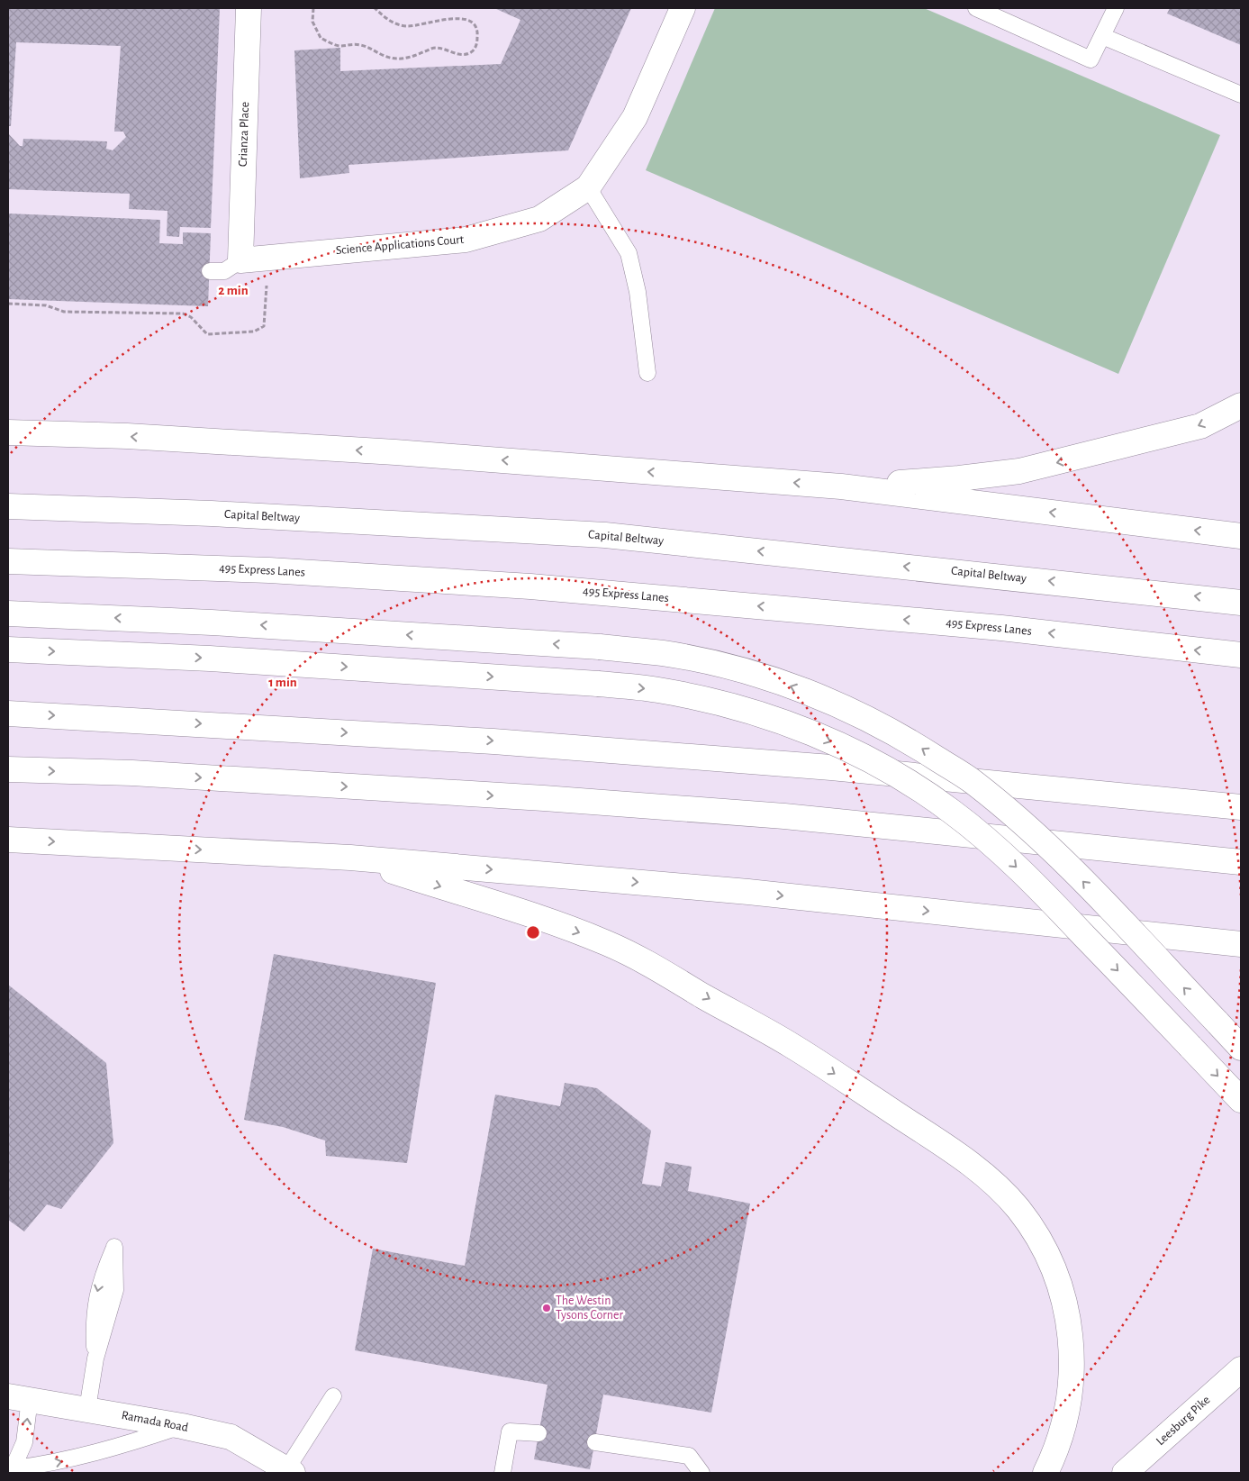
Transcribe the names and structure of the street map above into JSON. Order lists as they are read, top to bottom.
{
  "streets": {
    "main road": [
      "Crianza Place",
      "Science Applications Court",
      "Capital Beltway",
      "495 Express Lanes",
      "Leesburg Pike",
      "Ramada Road"
    ]
  },
  "crossings": [
    ["Crianza Place", "Science Applications Court"]
  ],
  "places": ["The Westin Tysons Corner"],
  "rings": ["2 min", "1 min"]
}
